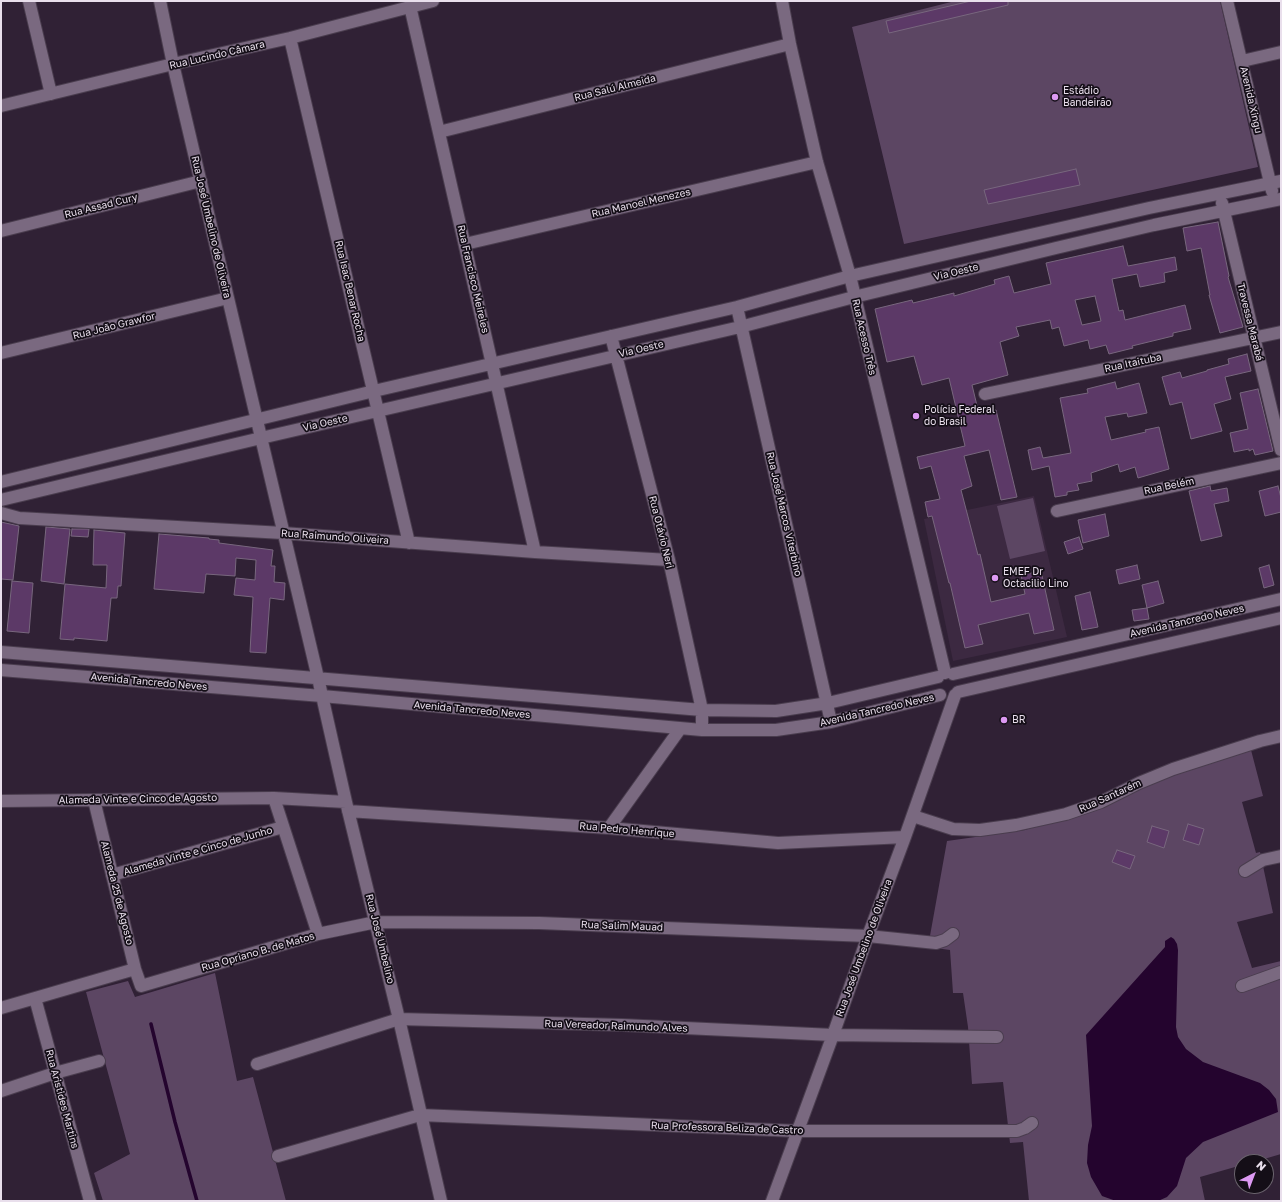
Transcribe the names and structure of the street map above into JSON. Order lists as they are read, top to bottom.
{
  "streets": {
    "street": [
      "Rua Lucindo Câmara",
      "Rua Salú Almeida",
      "Avenida Xingu",
      "Rua Manoel Menezes",
      "Rua Assad Cury",
      "Rua José Umbelino de Oliveira",
      "Via Oeste",
      "Rua Francisco Meireles",
      "Rua Isac Benar Rocha",
      "Travessa Marabá",
      "Rua João Grawfor",
      "Rua Acesso Três",
      "Rua Itaituba",
      "Rua Belém",
      "Rua José Marcos Viterbino",
      "Rua Otávio Neri",
      "Rua Raimundo Oliveira",
      "Avenida Tancredo Neves",
      "Rua Santarém",
      "Alameda Vinte e Cinco de Agosto",
      "Rua Pedro Henrique",
      "Alameda Vinte e Cinco de Junho",
      "Alameda 25 de Agosto",
      "Rua Salim Mauad",
      "Rua José Umbelino",
      "Rua Opriano B. de Matos",
      "Rua Vereador Raimundo Alves",
      "Rua Aristides Martins",
      "Rua Professora Beliza de Castro"
    ]
  },
  "crossings": [
    ["Rua Lucindo Câmara", "Rua José Umbelino de Oliveira"],
    ["Rua Lucindo Câmara", "Rua Francisco Meireles"],
    ["Rua Lucindo Câmara", "Rua Isac Benar Rocha"],
    ["Rua Salú Almeida", "Rua Francisco Meireles"],
    ["Rua Salú Almeida", "Rua Acesso Três"],
    ["Avenida Xingu", "Via Oeste"],
    ["Rua Manoel Menezes", "Rua Francisco Meireles"],
    ["Rua Manoel Menezes", "Rua Acesso Três"],
    ["Rua Assad Cury", "Rua José Umbelino de Oliveira"],
    ["Rua José Umbelino de Oliveira", "Via Oeste"],
    ["Rua José Umbelino de Oliveira", "Rua João Grawfor"],
    ["Rua José Umbelino de Oliveira", "Rua Acesso Três"],
    ["Rua José Umbelino de Oliveira", "Rua Raimundo Oliveira"],
    ["Rua José Umbelino de Oliveira", "Avenida Tancredo Neves"],
    ["Rua José Umbelino de Oliveira", "Rua Santarém"],
    ["Rua José Umbelino de Oliveira", "Rua Pedro Henrique"],
    ["Rua José Umbelino de Oliveira", "Rua Salim Mauad"],
    ["Rua José Umbelino de Oliveira", "Rua José Umbelino"],
    ["Rua José Umbelino de Oliveira", "Rua Vereador Raimundo Alves"],
    ["Rua José Umbelino de Oliveira", "Rua Professora Beliza de Castro"],
    ["Via Oeste", "Rua Francisco Meireles"],
    ["Via Oeste", "Rua Isac Benar Rocha"],
    ["Via Oeste", "Travessa Marabá"],
    ["Via Oeste", "Rua Acesso Três"],
    ["Via Oeste", "Rua José Marcos Viterbino"],
    ["Via Oeste", "Rua Otávio Neri"],
    ["Rua Francisco Meireles", "Rua Raimundo Oliveira"],
    ["Rua Isac Benar Rocha", "Rua Raimundo Oliveira"],
    ["Travessa Marabá", "Rua Itaituba"],
    ["Rua Acesso Três", "Avenida Tancredo Neves"],
    ["Rua José Marcos Viterbino", "Avenida Tancredo Neves"],
    ["Rua Otávio Neri", "Rua Raimundo Oliveira"],
    ["Rua Otávio Neri", "Avenida Tancredo Neves"],
    ["Rua Raimundo Oliveira", "Rua José Umbelino"],
    ["Avenida Tancredo Neves", "Rua José Umbelino"],
    ["Alameda Vinte e Cinco de Agosto", "Rua Pedro Henrique"],
    ["Alameda Vinte e Cinco de Agosto", "Alameda 25 de Agosto"],
    ["Alameda Vinte e Cinco de Agosto", "Rua José Umbelino"],
    ["Rua Pedro Henrique", "Rua José Umbelino"],
    ["Alameda Vinte e Cinco de Junho", "Alameda 25 de Agosto"],
    ["Alameda 25 de Agosto", "Rua Opriano B. de Matos"],
    ["Rua Salim Mauad", "Rua José Umbelino"],
    ["Rua Salim Mauad", "Rua Opriano B. de Matos"],
    ["Rua José Umbelino", "Rua Opriano B. de Matos"],
    ["Rua José Umbelino", "Rua Vereador Raimundo Alves"],
    ["Rua José Umbelino", "Rua Professora Beliza de Castro"]
  ],
  "places": [
    "Estádio Bandeirão",
    "Polícia Federal do Brasil",
    "EMEF Dr Octacilio Lino",
    "BR"
  ],
  "north": "top right"
}
